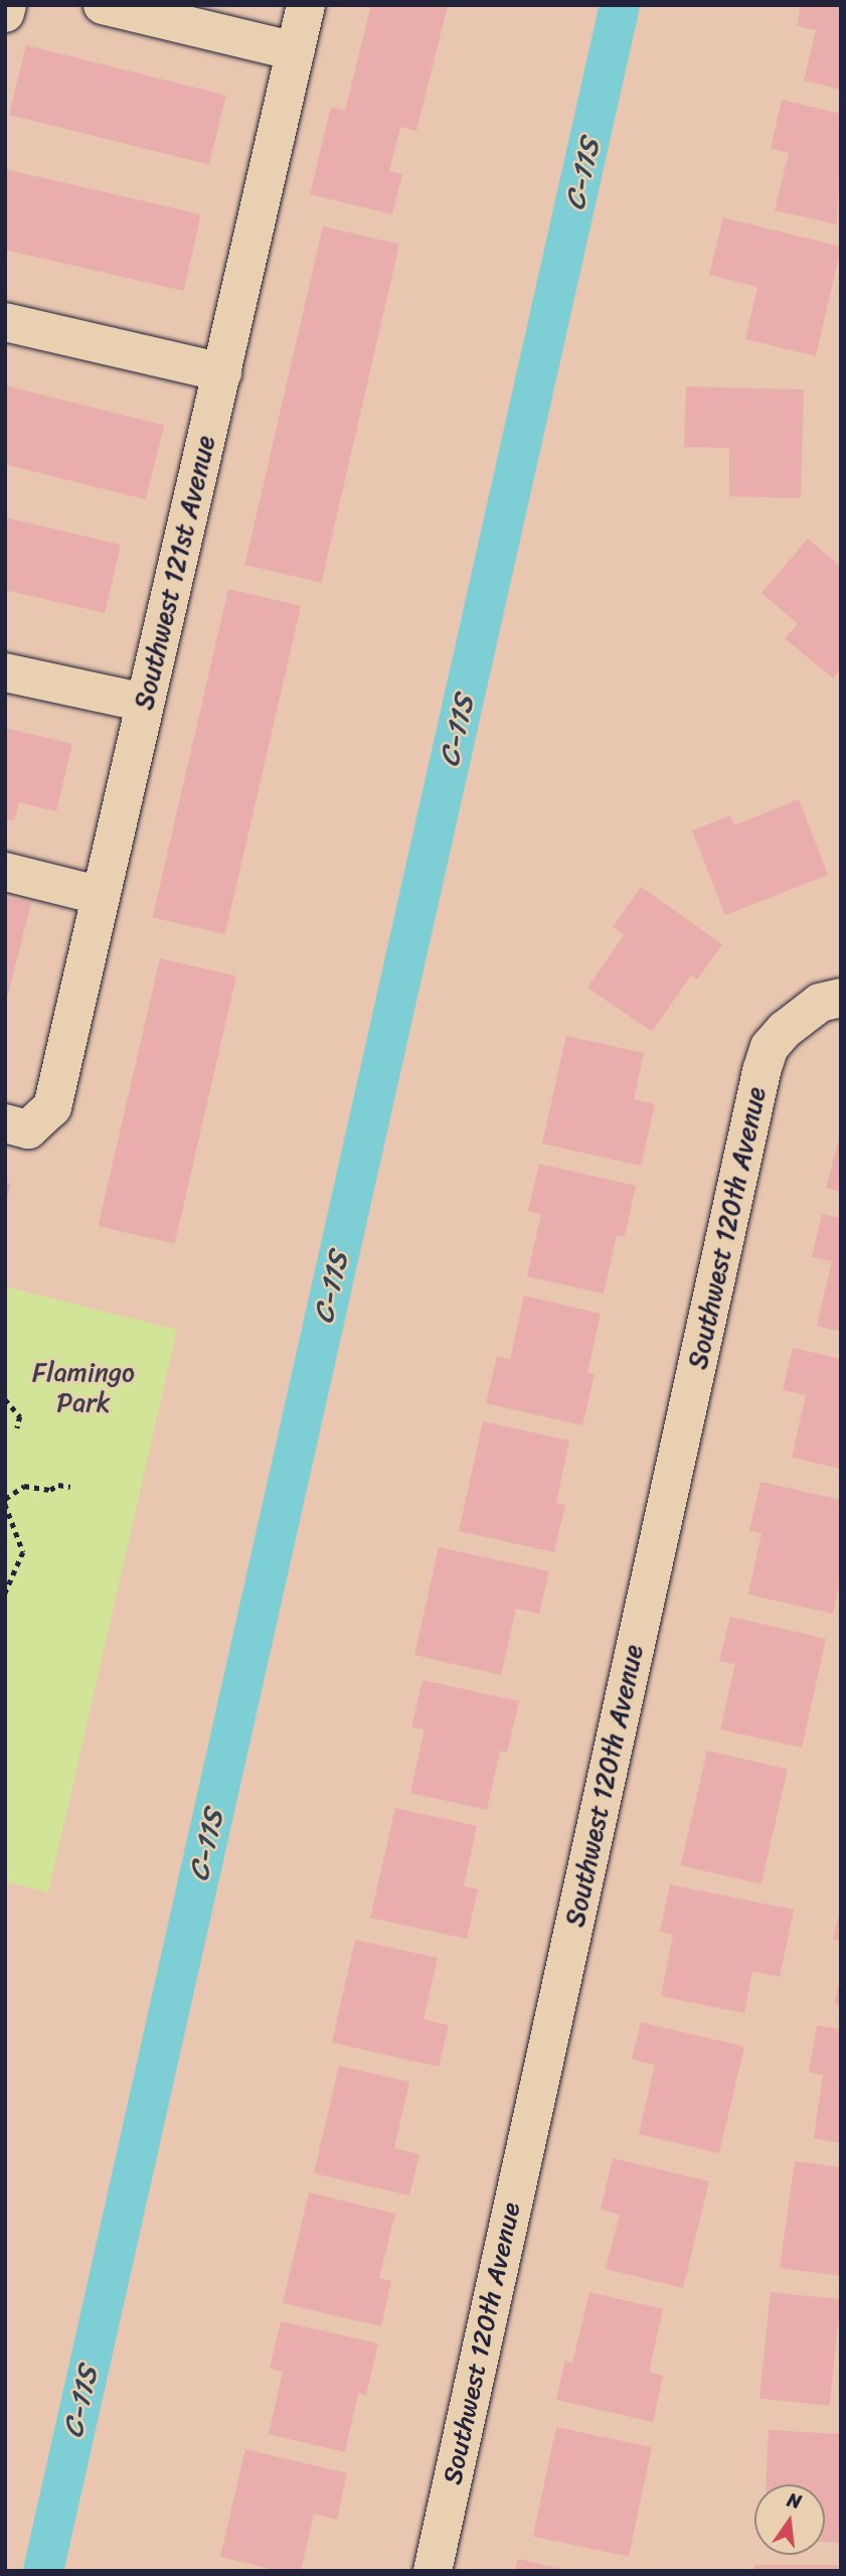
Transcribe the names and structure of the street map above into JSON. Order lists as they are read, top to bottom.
{
  "streets": {
    "street": ["Southwest 121st Avenue", "Southwest 120th Avenue"]
  },
  "water": ["C-11S"],
  "parks": ["Flamingo Park"],
  "north": "top"
}
